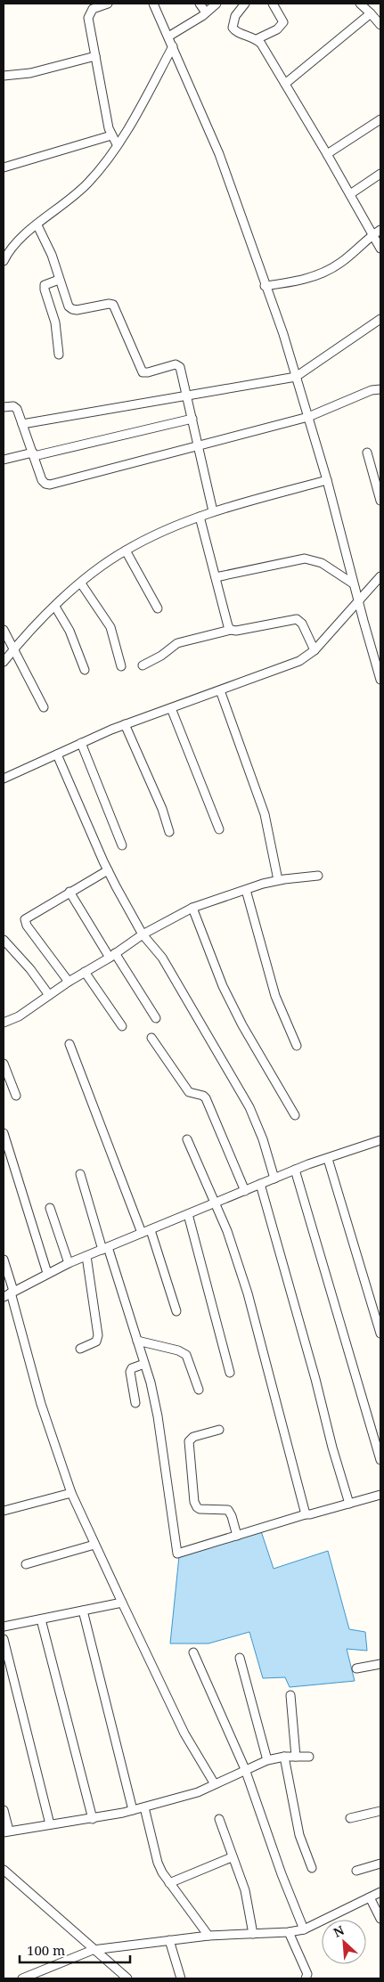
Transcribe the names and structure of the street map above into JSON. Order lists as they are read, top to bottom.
{
  "scale_bar": "100 m",
  "north": "top left"
}
